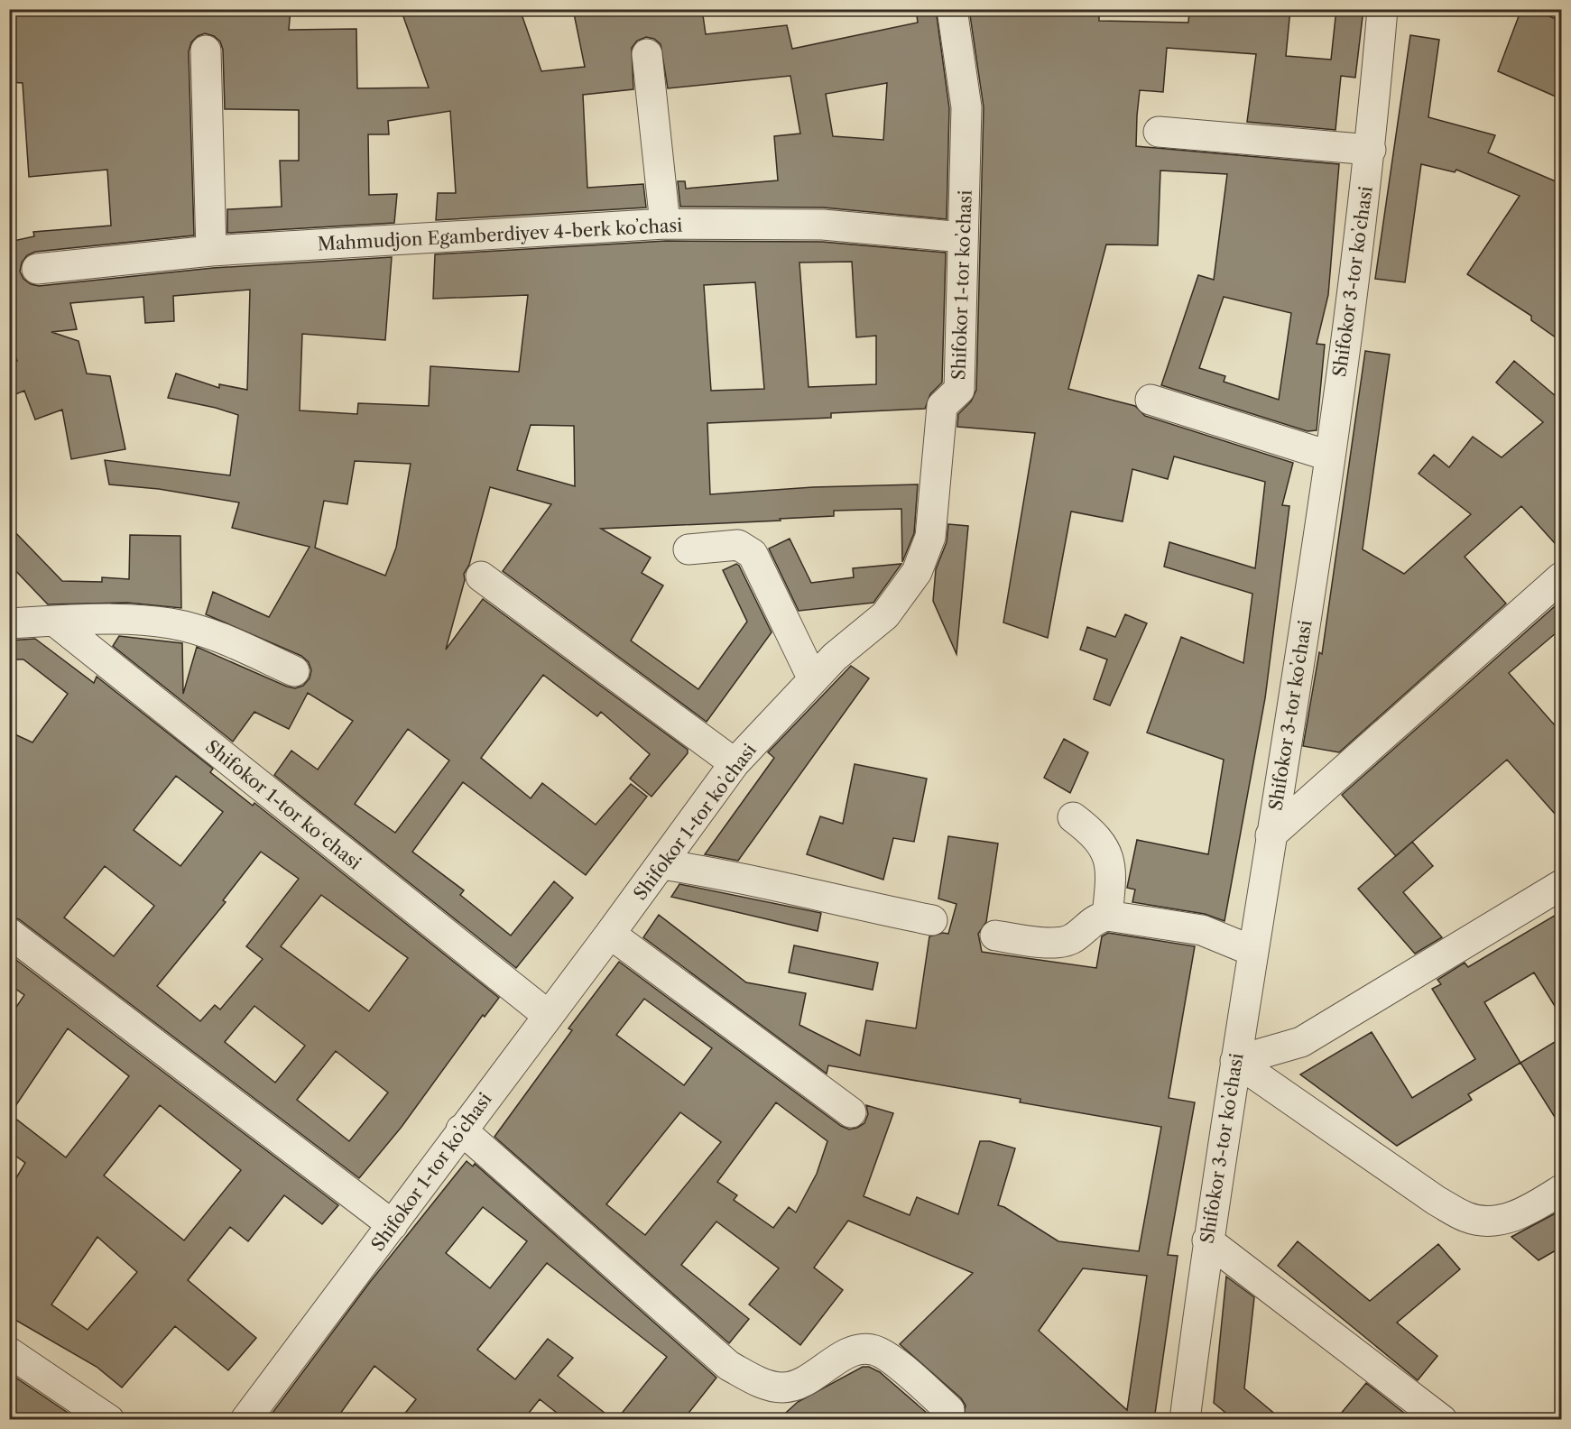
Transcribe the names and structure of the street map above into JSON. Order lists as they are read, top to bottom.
{
  "streets": {
    "street": [
      "Mahmudjon Egamberdiyev 4-berk koʼchasi",
      "Shifokor 3-tor koʼchasi",
      "Shifokor 1-tor koʼchasi",
      "Shifokor 1-tor koʻchasi"
    ]
  },
  "crossings": [
    ["Mahmudjon Egamberdiyev 4-berk koʼchasi", "Shifokor 1-tor koʼchasi"],
    ["Shifokor 1-tor koʼchasi", "Shifokor 1-tor koʻchasi"]
  ]
}
